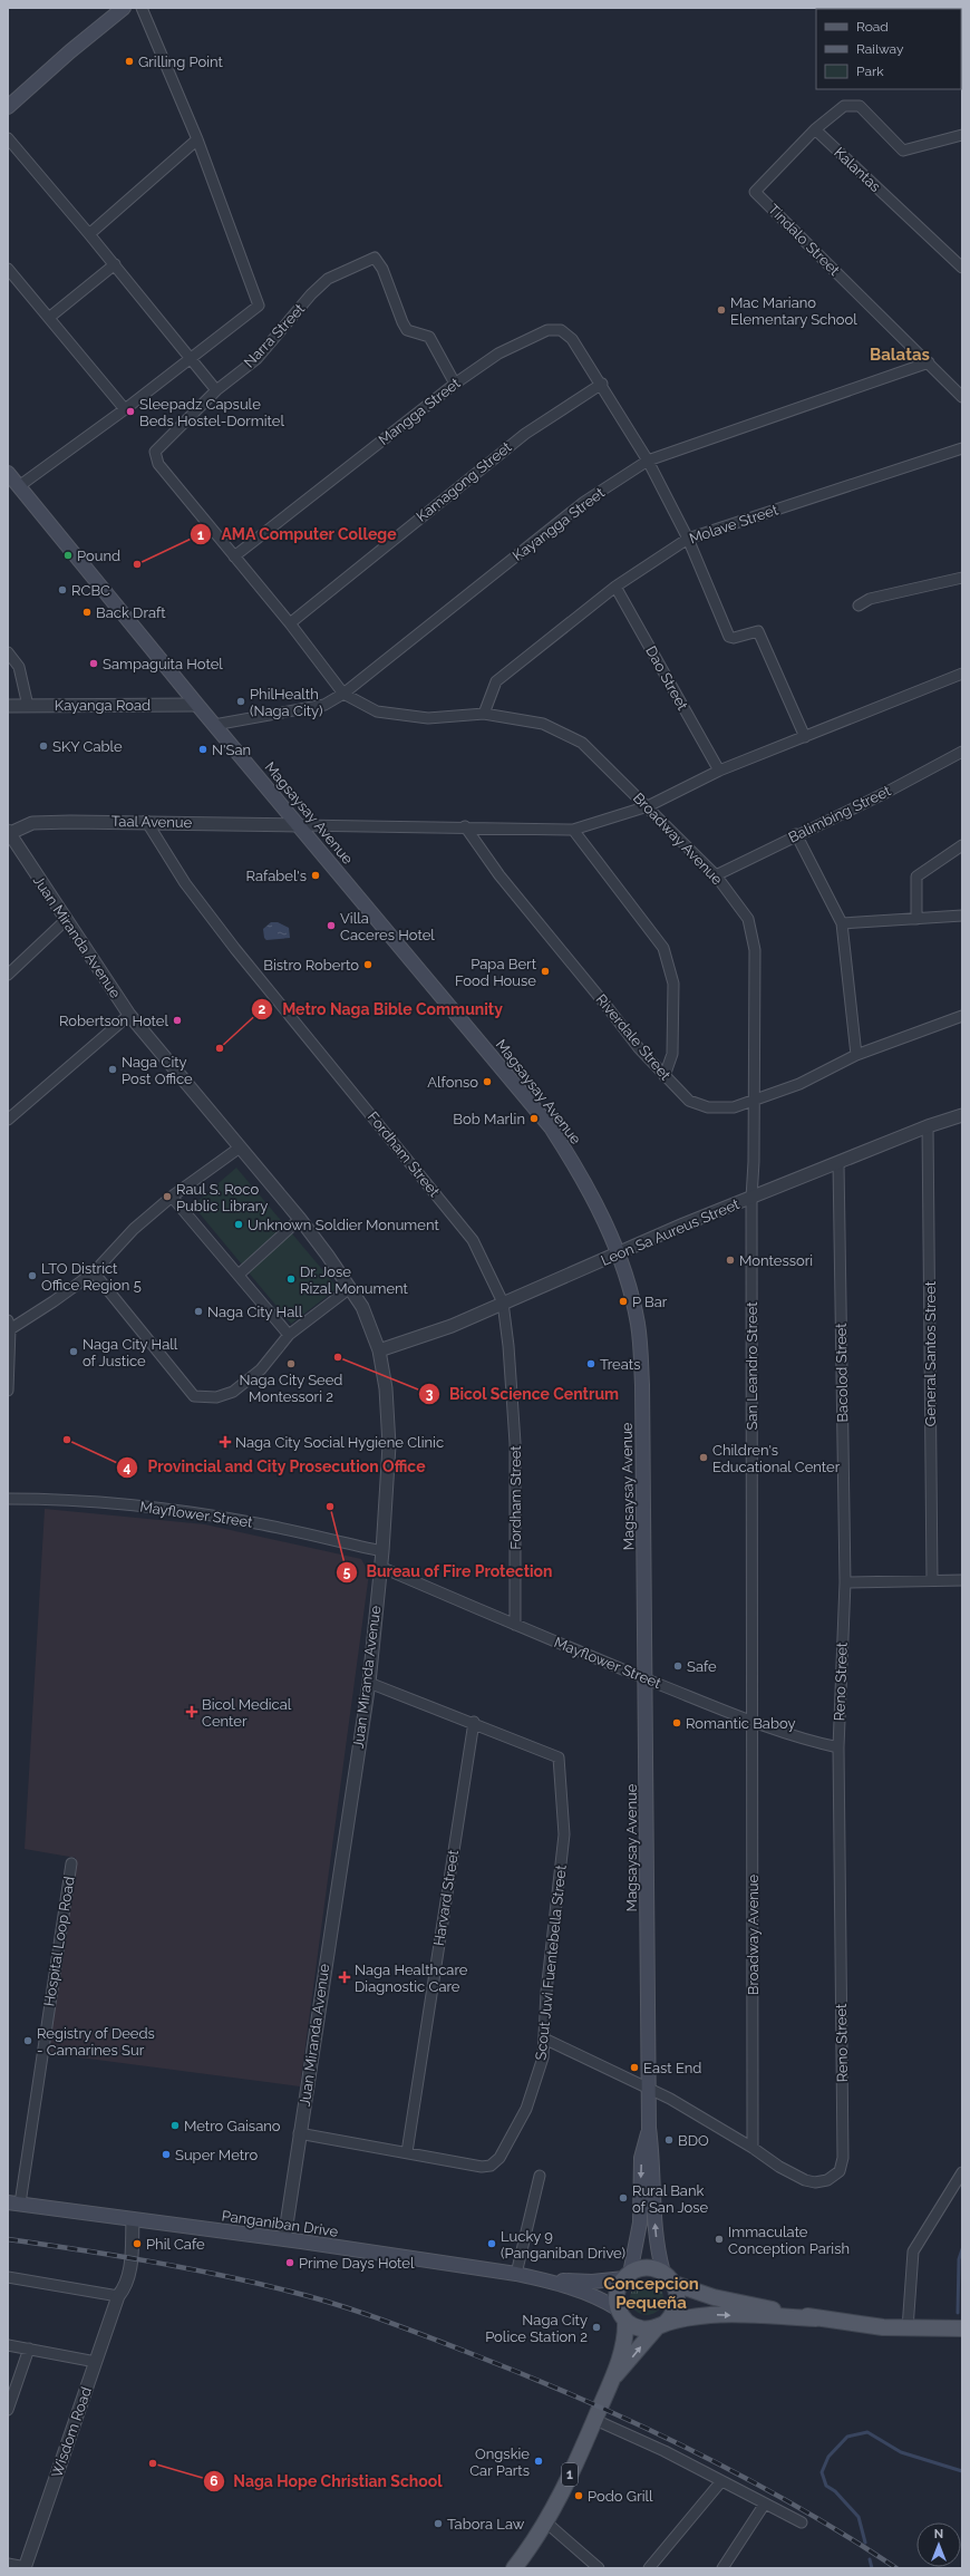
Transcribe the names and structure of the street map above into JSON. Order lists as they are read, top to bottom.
{
  "streets": {
    "main road": ["Magsaysay Avenue", "Panganiban Drive", "1"],
    "street": [
      "Kalantas",
      "Tindalo Street",
      "Narra Street",
      "Mangga Street",
      "Kamagong Street",
      "Kayangga Street",
      "Molave Street",
      "Dao Street",
      "Kayanga Road",
      "Balimbing Street",
      "Taal Avenue",
      "Broadway Avenue",
      "Juan Miranda Avenue",
      "Riverdale Street",
      "Fordham Street",
      "Leon Sa Aureus Street",
      "General Santos Street",
      "San Leandro Street",
      "Bacolod Street",
      "Mayflower Street",
      "Reno Street",
      "Harvard Street",
      "Hospital Loop Road",
      "Scout Juvi Fuentebella Street",
      "Wisdom Road"
    ]
  },
  "crossings": [
    ["Kalantas", "Tindalo Street"],
    ["Tindalo Street", "Kayangga Street"],
    ["Narra Street", "Mangga Street"],
    ["Narra Street", "Kamagong Street"],
    ["Narra Street", "Kayangga Street"],
    ["Narra Street", "Broadway Avenue"],
    ["Mangga Street", "Kamagong Street"],
    ["Mangga Street", "Kayangga Street"],
    ["Mangga Street", "Molave Street"],
    ["Kayangga Street", "Magsaysay Avenue"],
    ["Kayangga Street", "Broadway Avenue"],
    ["Molave Street", "Dao Street"],
    ["Molave Street", "Broadway Avenue"],
    ["Kayanga Road", "Magsaysay Avenue"],
    ["Magsaysay Avenue", "Taal Avenue"],
    ["Magsaysay Avenue", "Leon Sa Aureus Street"],
    ["Magsaysay Avenue", "Mayflower Street"],
    ["Magsaysay Avenue", "Reno Street"],
    ["Magsaysay Avenue", "Panganiban Drive"],
    ["Magsaysay Avenue", "1"],
    ["Balimbing Street", "Broadway Avenue"],
    ["Taal Avenue", "Juan Miranda Avenue"],
    ["Taal Avenue", "Fordham Street"],
    ["Broadway Avenue", "Riverdale Street"],
    ["Broadway Avenue", "Leon Sa Aureus Street"],
    ["Broadway Avenue", "San Leandro Street"],
    ["Broadway Avenue", "Mayflower Street"],
    ["Broadway Avenue", "Reno Street"],
    ["Juan Miranda Avenue", "Leon Sa Aureus Street"],
    ["Juan Miranda Avenue", "Mayflower Street"],
    ["Juan Miranda Avenue", "Scout Juvi Fuentebella Street"],
    ["Juan Miranda Avenue", "Panganiban Drive"],
    ["Fordham Street", "Leon Sa Aureus Street"],
    ["Fordham Street", "Mayflower Street"],
    ["Leon Sa Aureus Street", "General Santos Street"],
    ["Leon Sa Aureus Street", "San Leandro Street"],
    ["Leon Sa Aureus Street", "Bacolod Street"],
    ["San Leandro Street", "Mayflower Street"],
    ["Bacolod Street", "Reno Street"],
    ["Mayflower Street", "Reno Street"],
    ["Reno Street", "Scout Juvi Fuentebella Street"],
    ["Harvard Street", "Scout Juvi Fuentebella Street"],
    ["Hospital Loop Road", "Panganiban Drive"],
    ["Panganiban Drive", "Wisdom Road"],
    ["Panganiban Drive", "1"]
  ],
  "districts": ["Balatas", "Concepcion Pequeña"],
  "places": {
    "other": [
      "Grilling Point",
      "Mac Mariano Elementary School",
      "Sleepadz Capsule Beds Hostel-Dormitel",
      "Pound",
      "AMA Computer College",
      "RCBC",
      "Back Draft",
      "Sampaguita Hotel",
      "PhilHealth (Naga City)",
      "SKY Cable",
      "N'San",
      "Rafabel's",
      "Villa Caceres Hotel",
      "Bistro Roberto",
      "Papa Bert Food House",
      "Robertson Hotel",
      "Metro Naga Bible Community",
      "Naga City Post Office",
      "Alfonso",
      "Bob Marlin",
      "Raul S. Roco Public Library",
      "Unknown Soldier Monument",
      "Montessori",
      "LTO District Office Region 5",
      "Dr. Jose Rizal Monument",
      "P Bar",
      "Naga City Hall",
      "Naga City Hall of Justice",
      "Bicol Science Centrum",
      "Naga City Seed Montessori 2",
      "Treats",
      "Provincial and City Prosecution Office",
      "Children's Educational Center",
      "Bureau of Fire Protection",
      "Safe",
      "Romantic Baboy",
      "Registry of Deeds - Camarines Sur",
      "East End",
      "Metro Gaisano",
      "BDO",
      "Super Metro",
      "Rural Bank of San Jose",
      "Immaculate Conception Parish",
      "Phil Cafe",
      "Lucky 9 (Panganiban Drive)",
      "Prime Days Hotel",
      "Naga City Police Station 2",
      "Ongskie Car Parts",
      "Naga Hope Christian School",
      "Podo Grill",
      "Tabora Law"
    ],
    "health": ["Naga City Social Hygiene Clinic", "Bicol Medical Center", "Naga Healthcare Diagnostic Care"]
  },
  "legend": ["Road", "Railway", "Park"],
  "north": "top"
}
